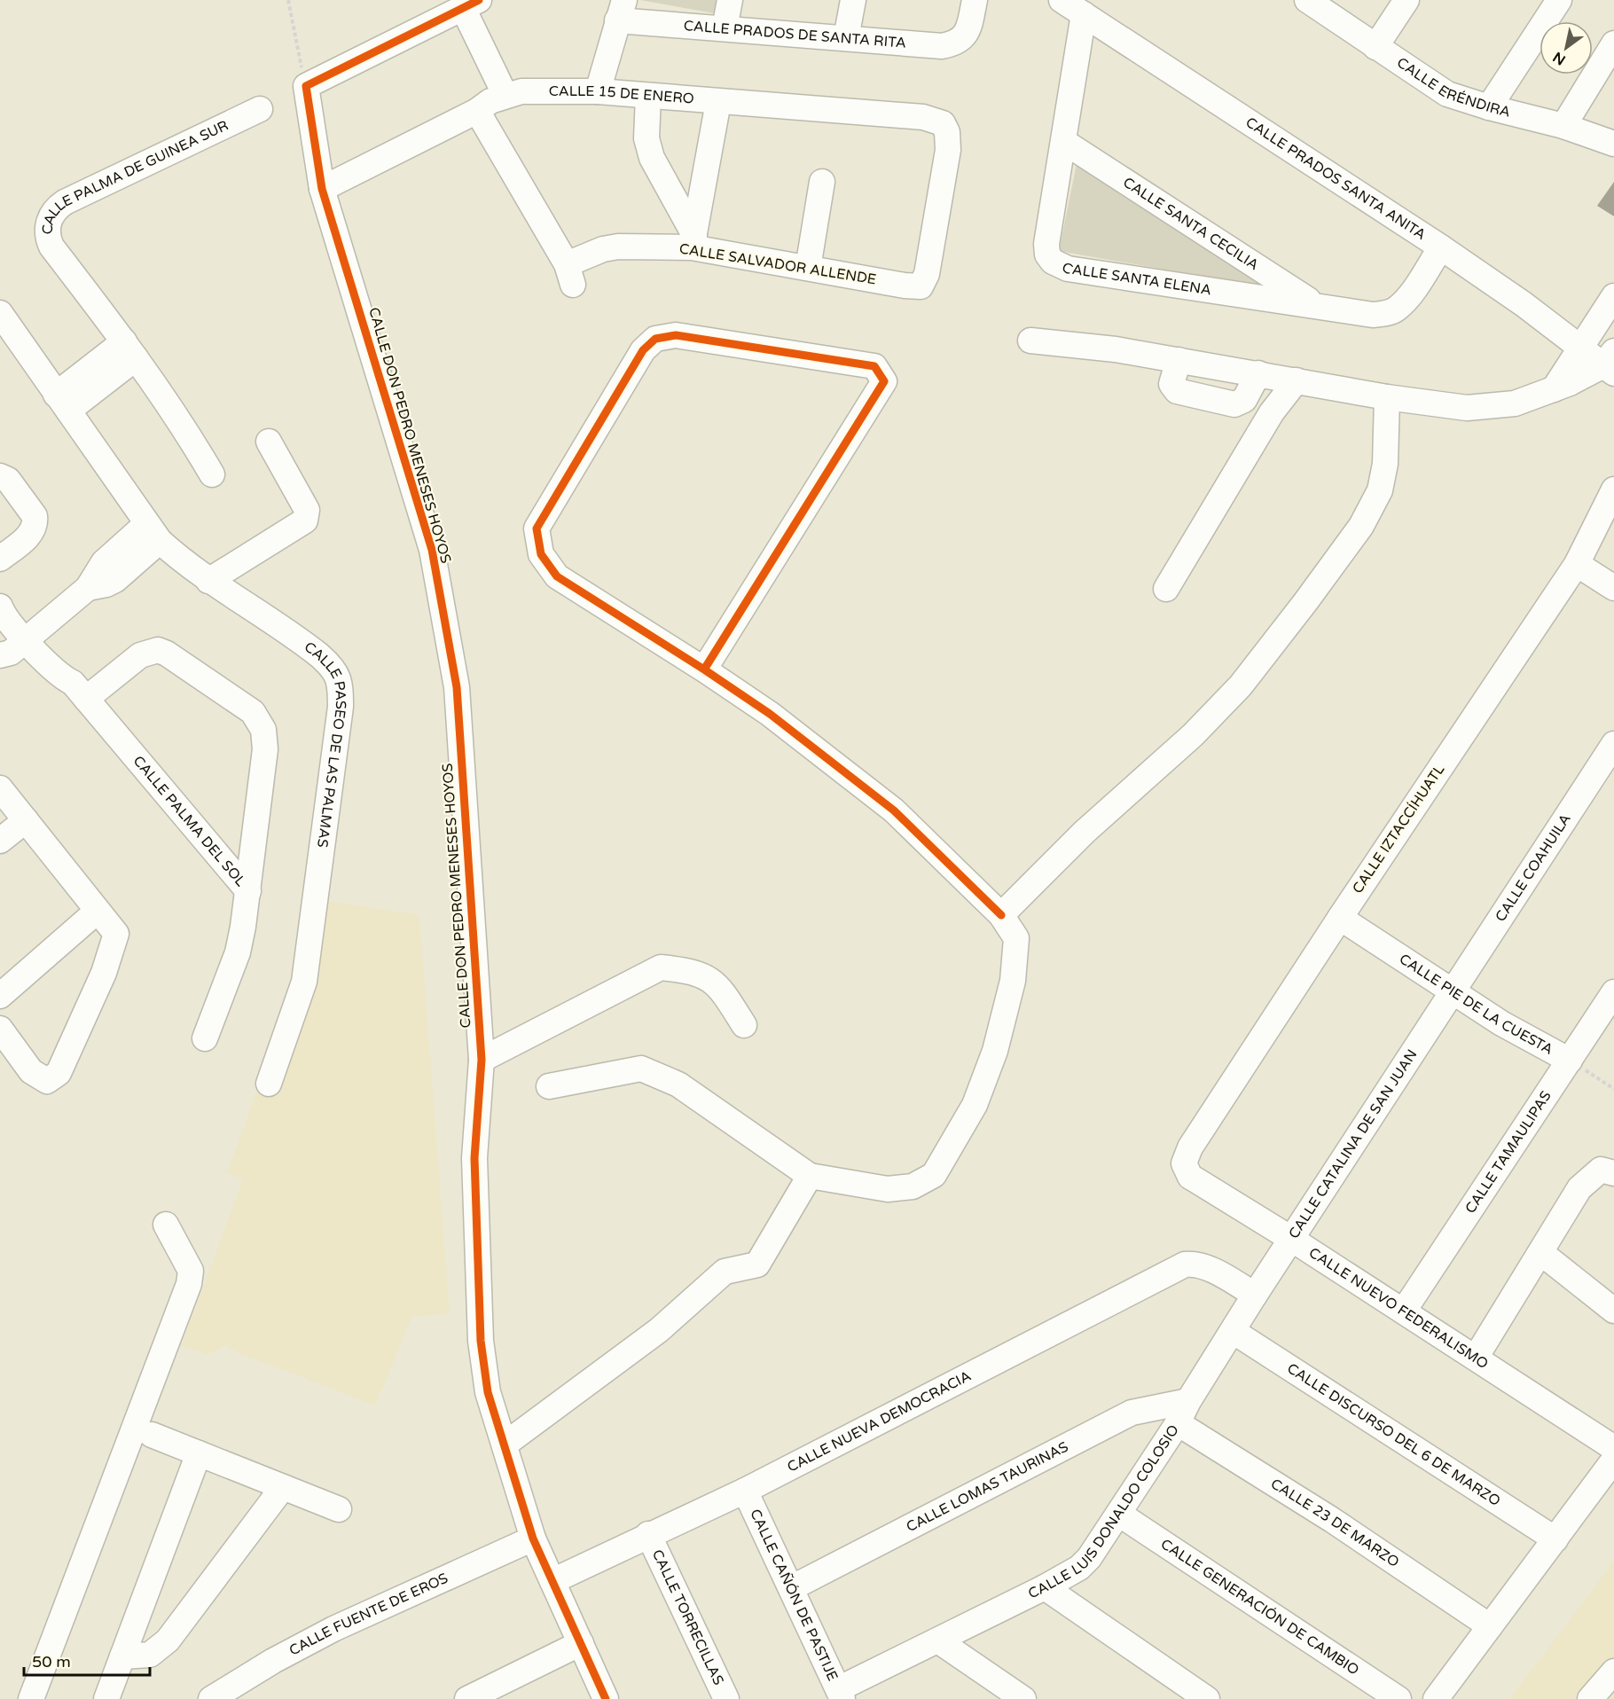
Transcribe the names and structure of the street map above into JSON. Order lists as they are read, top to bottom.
{
  "streets": {
    "street": [
      "CALLE PRADOS DE SANTA RITA",
      "CALLE ERÉNDIRA",
      "CALLE 15 DE ENERO",
      "CALLE PRADOS SANTA ANITA",
      "CALLE PALMA DE GUINEA SUR",
      "CALLE SANTA CECILIA",
      "CALLE SALVADOR ALLENDE",
      "CALLE SANTA ELENA",
      "CALLE DON PEDRO MENESES HOYOS",
      "CALLE PASEO DE LAS PALMAS",
      "CALLE PALMA DEL SOL",
      "CALLE IZTACCÍHUATL",
      "CALLE COAHUILA",
      "CALLE PIE DE LA CUESTA",
      "CALLE CATALINA DE SAN JUAN",
      "CALLE TAMAULIPAS",
      "CALLE NUEVO FEDERALISMO",
      "CALLE NUEVA DEMOCRACIA",
      "CALLE DISCURSO DEL 6 DE MARZO",
      "CALLE LOMAS TAURINAS",
      "CALLE LUIS DONALDO COLOSIO",
      "CALLE 23 DE MARZO",
      "CALLE CAÑÓN DE PASTIJE",
      "CALLE GENERACIÓN DE CAMBIO",
      "CALLE FUENTE DE EROS",
      "CALLE TORRECILLAS"
    ]
  },
  "crossings": [
    ["CALLE 15 DE ENERO", "CALLE SALVADOR ALLENDE"],
    ["CALLE 15 DE ENERO", "CALLE DON PEDRO MENESES HOYOS"],
    ["CALLE PRADOS SANTA ANITA", "CALLE SANTA ELENA"],
    ["CALLE SANTA CECILIA", "CALLE SANTA ELENA"],
    ["CALLE DON PEDRO MENESES HOYOS", "CALLE NUEVA DEMOCRACIA"],
    ["CALLE DON PEDRO MENESES HOYOS", "CALLE FUENTE DE EROS"],
    ["CALLE IZTACCÍHUATL", "CALLE PIE DE LA CUESTA"],
    ["CALLE IZTACCÍHUATL", "CALLE NUEVO FEDERALISMO"],
    ["CALLE COAHUILA", "CALLE PIE DE LA CUESTA"],
    ["CALLE COAHUILA", "CALLE CATALINA DE SAN JUAN"],
    ["CALLE PIE DE LA CUESTA", "CALLE CATALINA DE SAN JUAN"],
    ["CALLE PIE DE LA CUESTA", "CALLE TAMAULIPAS"],
    ["CALLE CATALINA DE SAN JUAN", "CALLE NUEVO FEDERALISMO"],
    ["CALLE CATALINA DE SAN JUAN", "CALLE NUEVA DEMOCRACIA"],
    ["CALLE CATALINA DE SAN JUAN", "CALLE LUIS DONALDO COLOSIO"],
    ["CALLE TAMAULIPAS", "CALLE NUEVO FEDERALISMO"],
    ["CALLE NUEVA DEMOCRACIA", "CALLE LUIS DONALDO COLOSIO"],
    ["CALLE NUEVA DEMOCRACIA", "CALLE CAÑÓN DE PASTIJE"],
    ["CALLE NUEVA DEMOCRACIA", "CALLE TORRECILLAS"],
    ["CALLE DISCURSO DEL 6 DE MARZO", "CALLE LUIS DONALDO COLOSIO"],
    ["CALLE LOMAS TAURINAS", "CALLE LUIS DONALDO COLOSIO"],
    ["CALLE LOMAS TAURINAS", "CALLE CAÑÓN DE PASTIJE"],
    ["CALLE LUIS DONALDO COLOSIO", "CALLE 23 DE MARZO"],
    ["CALLE LUIS DONALDO COLOSIO", "CALLE CAÑÓN DE PASTIJE"],
    ["CALLE LUIS DONALDO COLOSIO", "CALLE GENERACIÓN DE CAMBIO"]
  ],
  "scale_bar": "50 m",
  "north": "bottom left"
}
